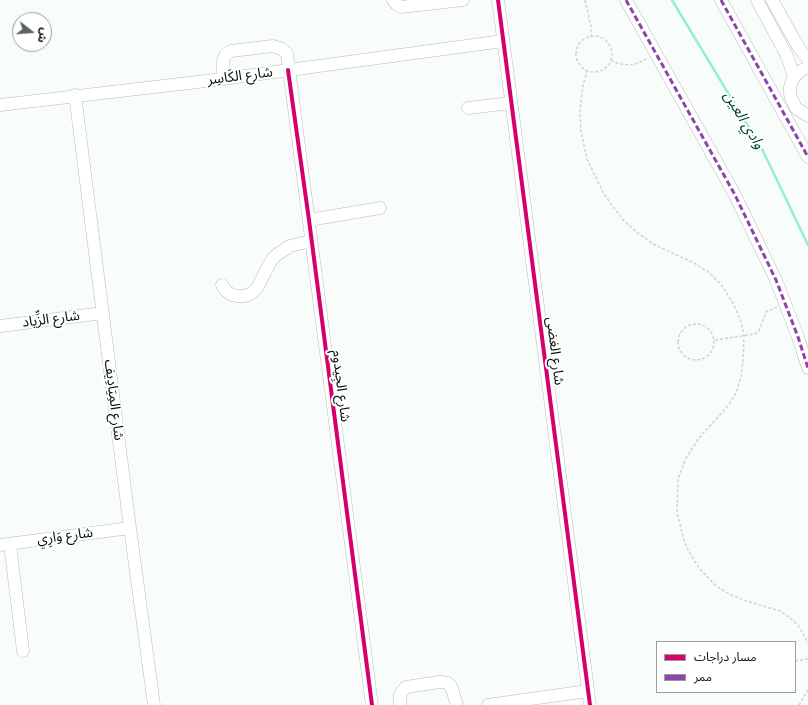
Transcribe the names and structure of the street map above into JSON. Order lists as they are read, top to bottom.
{
  "streets": {
    "street": [
      "شارع الكَاسِر",
      "شارع الزِّياد",
      "شارع الغضى",
      "شارع الجِيدوم",
      "شارع المِيَادِيف",
      "شارع وَارِي"
    ]
  },
  "crossings": [
    ["شارع الكَاسِر", "شارع الغضى"],
    ["شارع الكَاسِر", "شارع الجِيدوم"],
    ["شارع الكَاسِر", "شارع المِيَادِيف"],
    ["شارع الزِّياد", "شارع المِيَادِيف"],
    ["شارع المِيَادِيف", "شارع وَارِي"]
  ],
  "water": ["وادي العين"],
  "legend": ["مسار دراجات", "ممر"],
  "north": "right"
}
